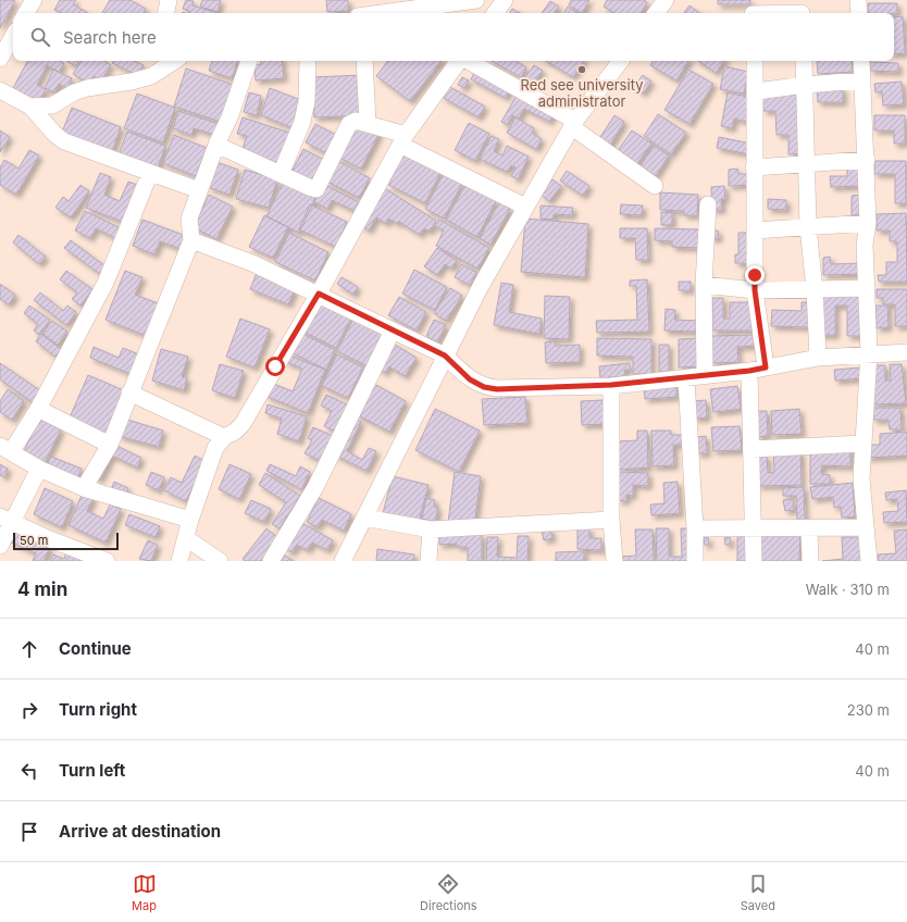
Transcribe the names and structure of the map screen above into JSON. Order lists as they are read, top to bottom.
{
  "places": ["Red see university administrator"],
  "scale_bar": "50 m",
  "page": {
    "search": "Search here",
    "scale": "50 m",
    "heading": ["4 min", "Walk · 310 m"],
    "list": [
      ["Continue", "40 m"],
      ["Turn right", "230 m"],
      ["Turn left", "40 m"],
      "Arrive at destination"
    ],
    "nav": ["Map", "Directions", "Saved"]
  }
}
